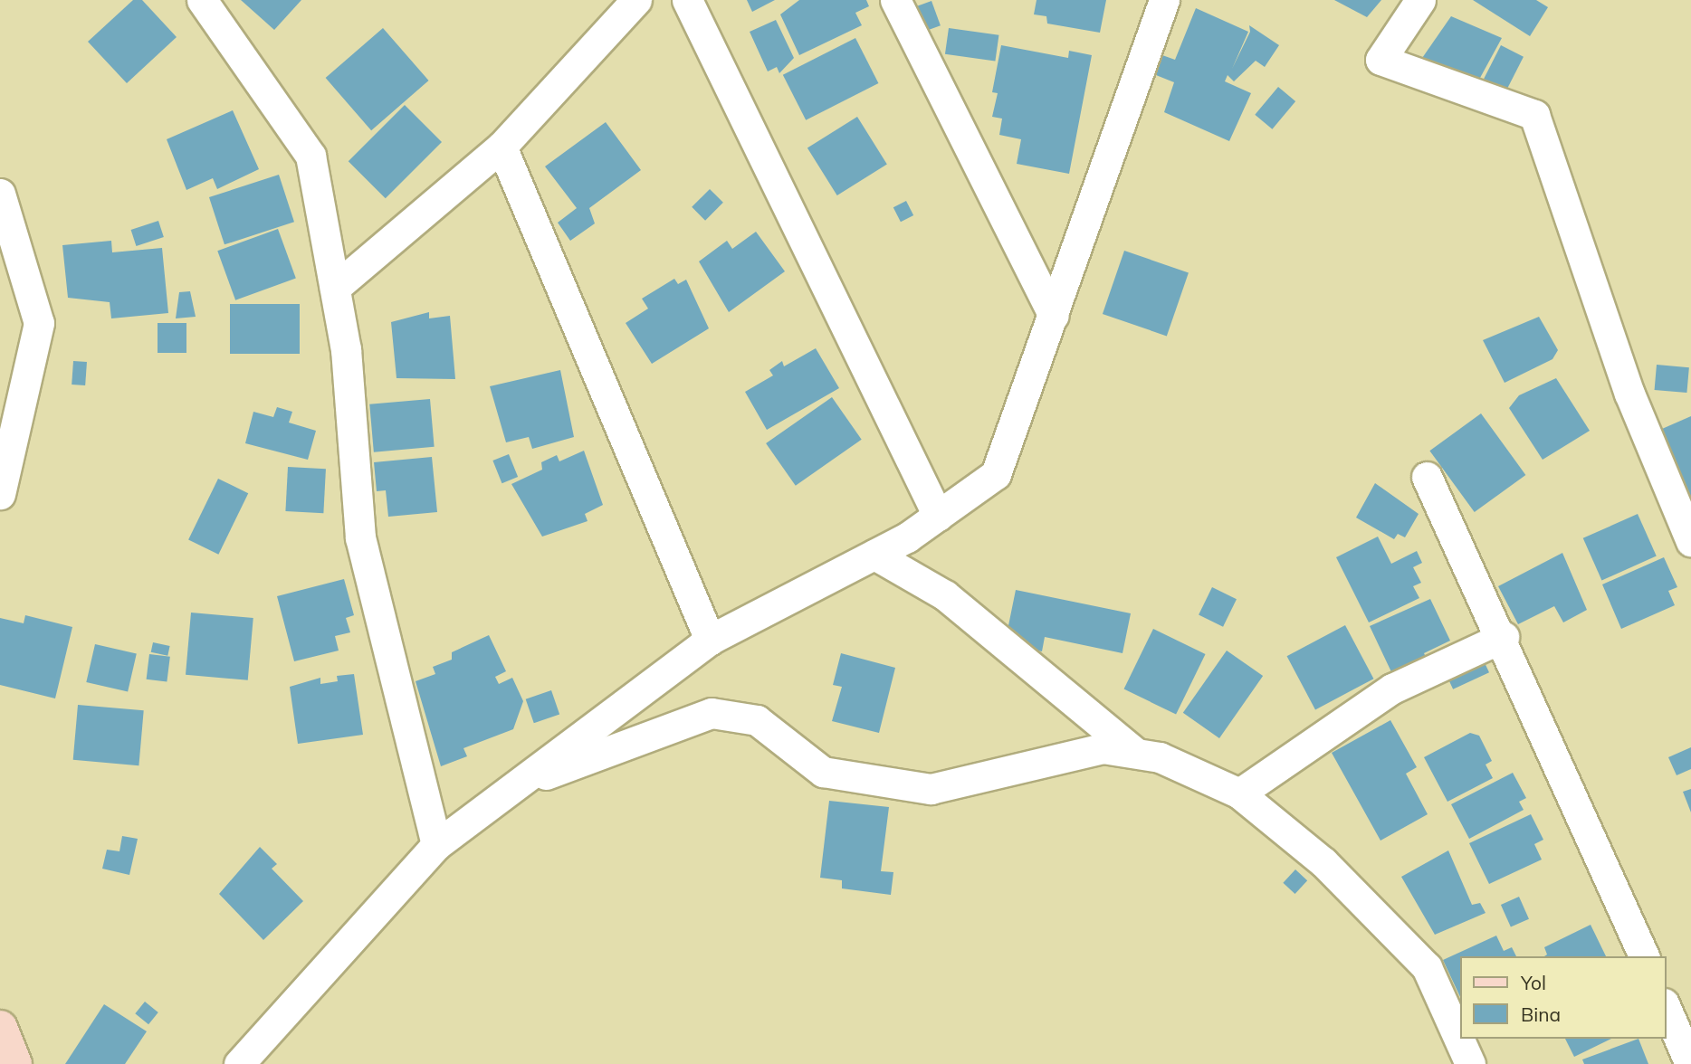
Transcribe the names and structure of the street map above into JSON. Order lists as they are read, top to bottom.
{
  "legend": ["Yol", "Bina"]
}
